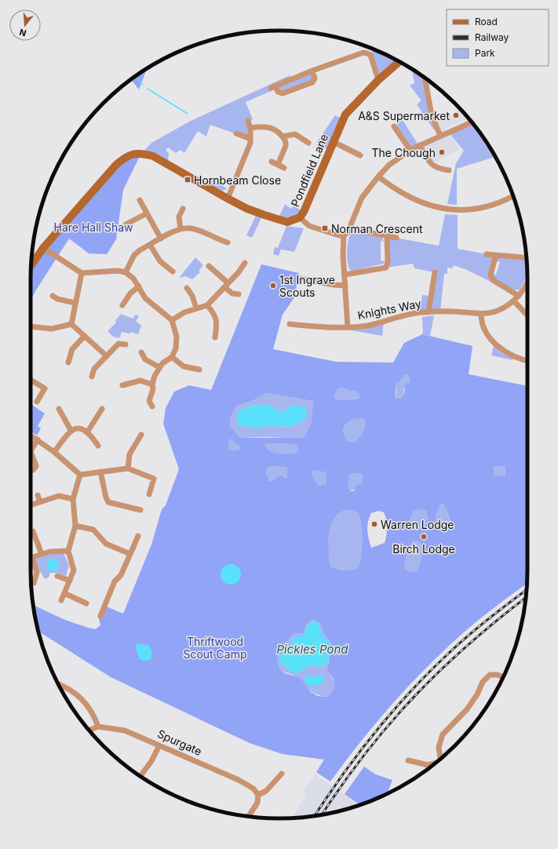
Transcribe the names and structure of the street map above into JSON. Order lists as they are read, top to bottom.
{
  "streets": {
    "street": ["Pondfield Lane", "Knights Way", "Spurgate"]
  },
  "water": ["Pickles Pond"],
  "parks": ["Hare Hall Shaw", "Thriftwood Scout Camp"],
  "places": {
    "other": [
      "A&S Supermarket",
      "The Chough",
      "1st Ingrave Scouts",
      "Warren Lodge",
      "Birch Lodge"
    ],
    "transit": ["Hornbeam Close", "Norman Crescent"]
  },
  "legend": ["Road", "Railway", "Park"],
  "north": "bottom"
}
